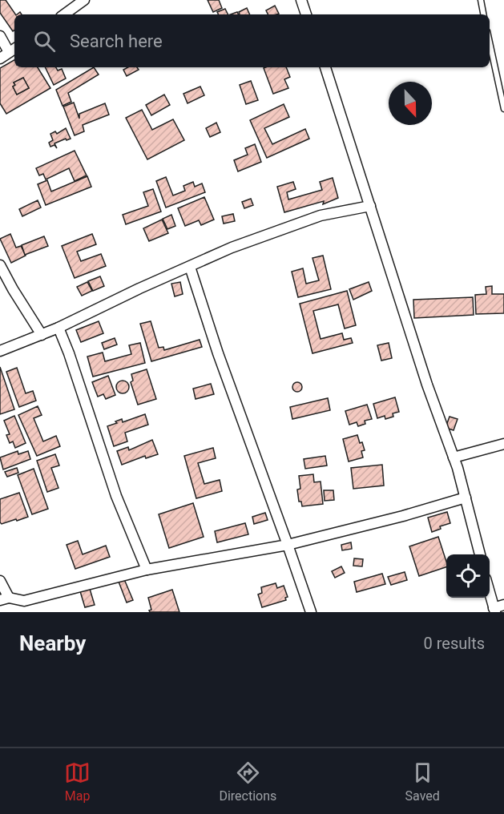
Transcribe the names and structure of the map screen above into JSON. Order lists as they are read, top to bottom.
{
  "north": "bottom",
  "page": {
    "search": "Search here",
    "heading": ["Nearby", "0 results"],
    "nav": ["Map", "Directions", "Saved"]
  }
}
